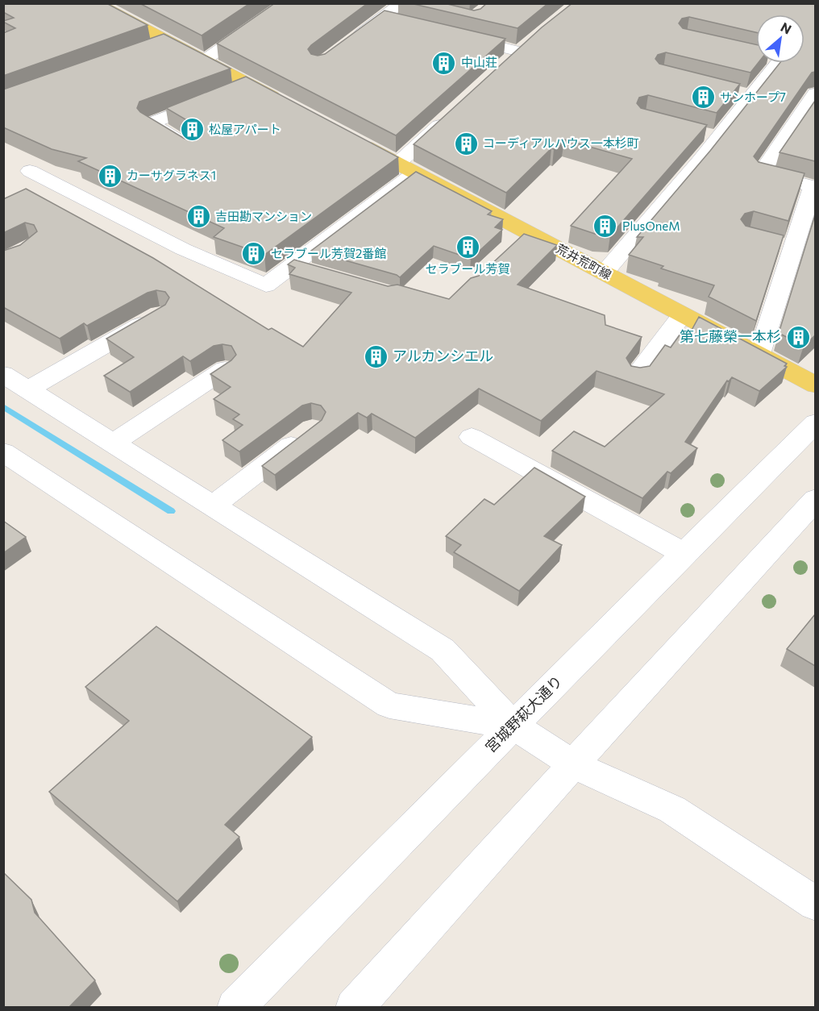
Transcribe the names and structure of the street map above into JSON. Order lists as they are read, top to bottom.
{
  "streets": {
    "main road": ["荒井荒町線"],
    "street": ["宮城野萩大通り"]
  },
  "places": {
    "building": [
      "中山荘",
      "サンホープ7",
      "松屋アパート",
      "コーディアルハウス一本杉町",
      "カーサグラネス1",
      "吉田勘マンション",
      "PlusOneM",
      "セラブール芳賀",
      "セラブール芳賀2番館",
      "第七藤榮一本杉",
      "アルカンシエル"
    ]
  },
  "north": "top right"
}
